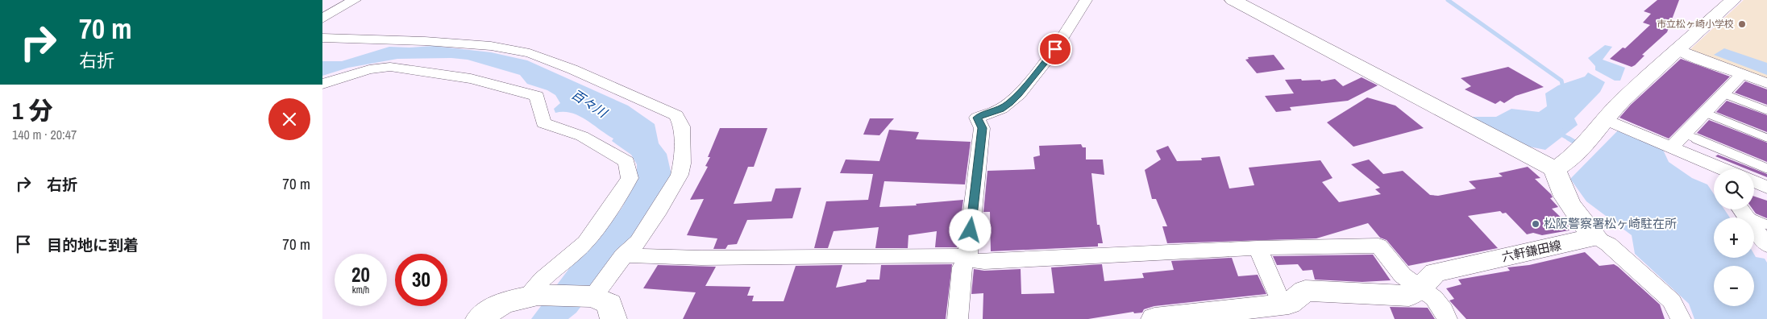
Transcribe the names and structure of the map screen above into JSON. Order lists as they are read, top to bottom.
{
  "streets": {
    "main road": ["六軒鎌田線"]
  },
  "water": ["百々川"],
  "places": ["市立松ヶ崎小学校", "松阪警察署松ヶ崎駐在所"],
  "page": {
    "turn": ["70 m", "右折"],
    "heading": ["1 分", "140 m · 20:47"],
    "list": [
      {
        "name": "右折",
        "value": "70 m"
      },
      {
        "name": "目的地に到着",
        "value": "70 m"
      }
    ],
    "map_buttons": ["+", "−"],
    "speed": "20 km/h",
    "limit": "30"
  }
}
